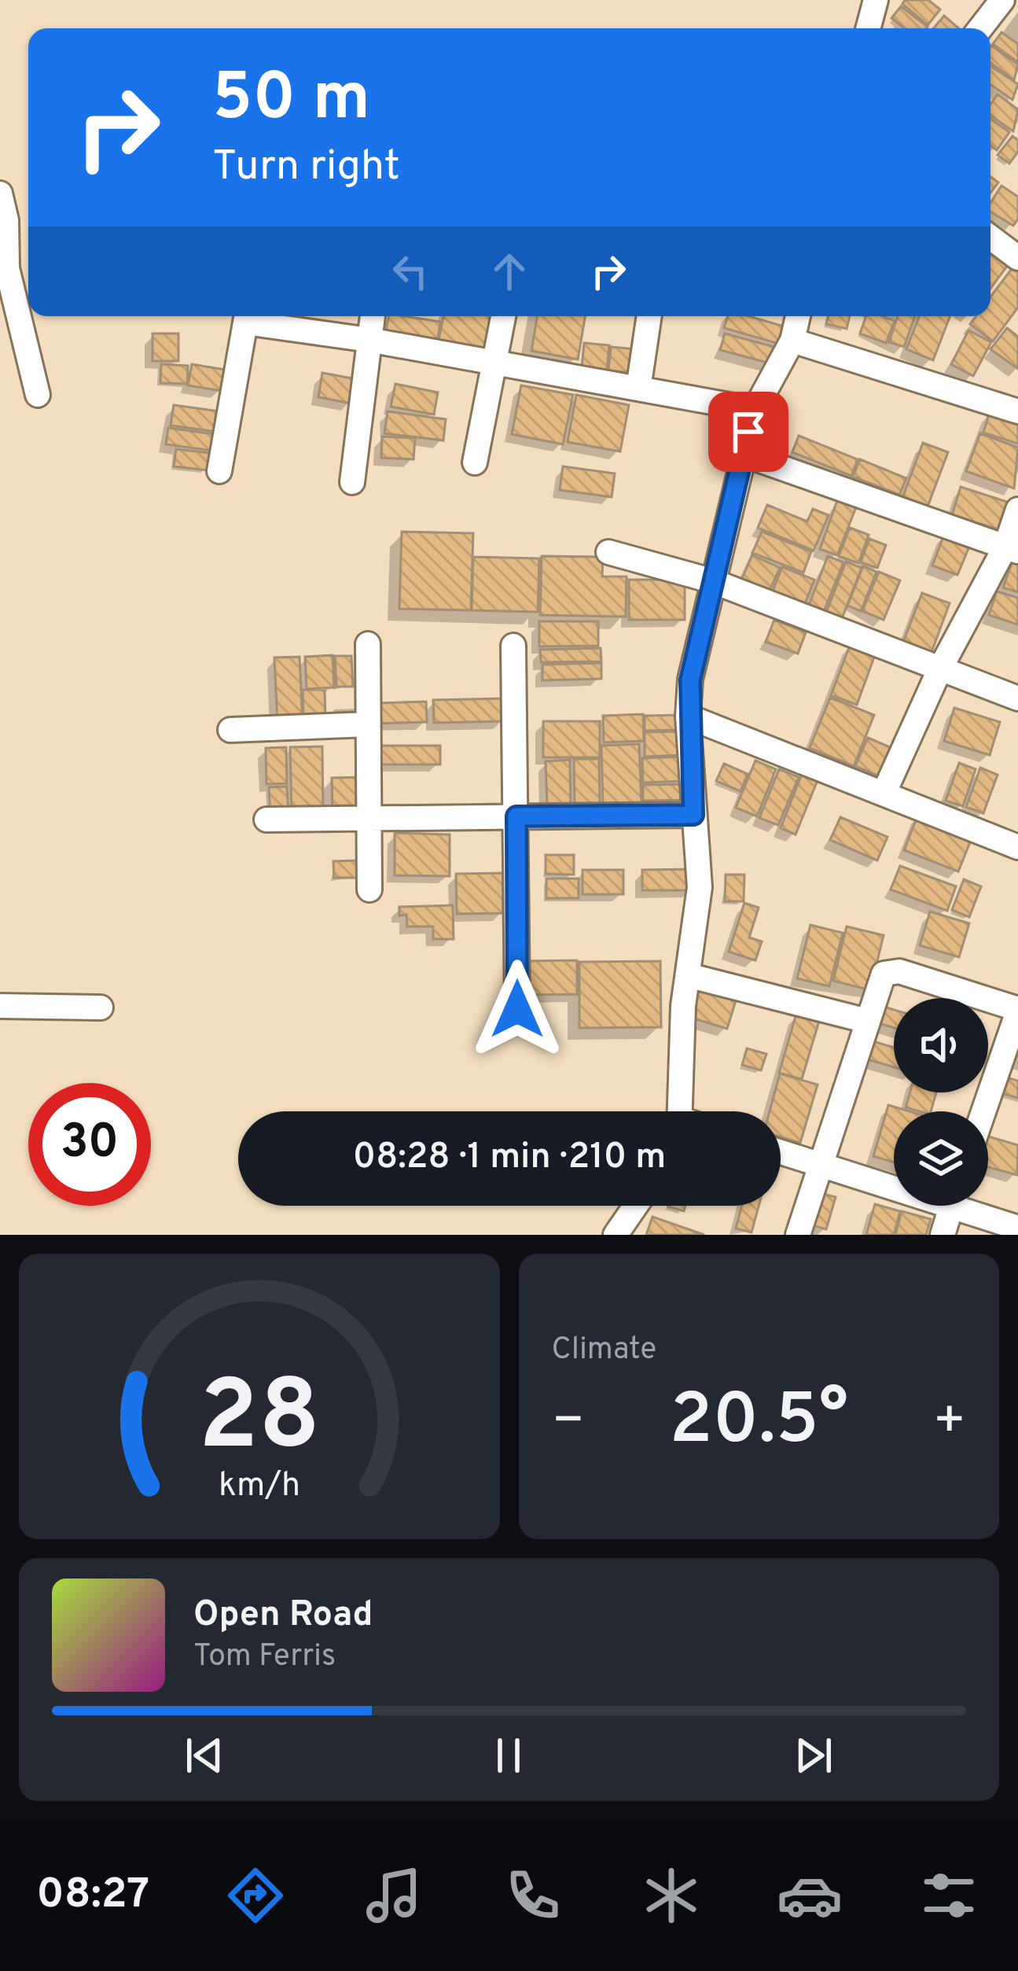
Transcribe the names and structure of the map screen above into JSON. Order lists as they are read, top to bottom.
{
  "page": {
    "turn": ["50 m", "Turn right"],
    "limit": "30",
    "trip": "08:28 · 1 min · 210 m",
    "tile": "Climate",
    "heat": ["−", "20.5°", "+"],
    "song": ["Open Road", "Tom Ferris"],
    "tabs": "08:27",
    "gauge": ["28", "km/h"]
  }
}
